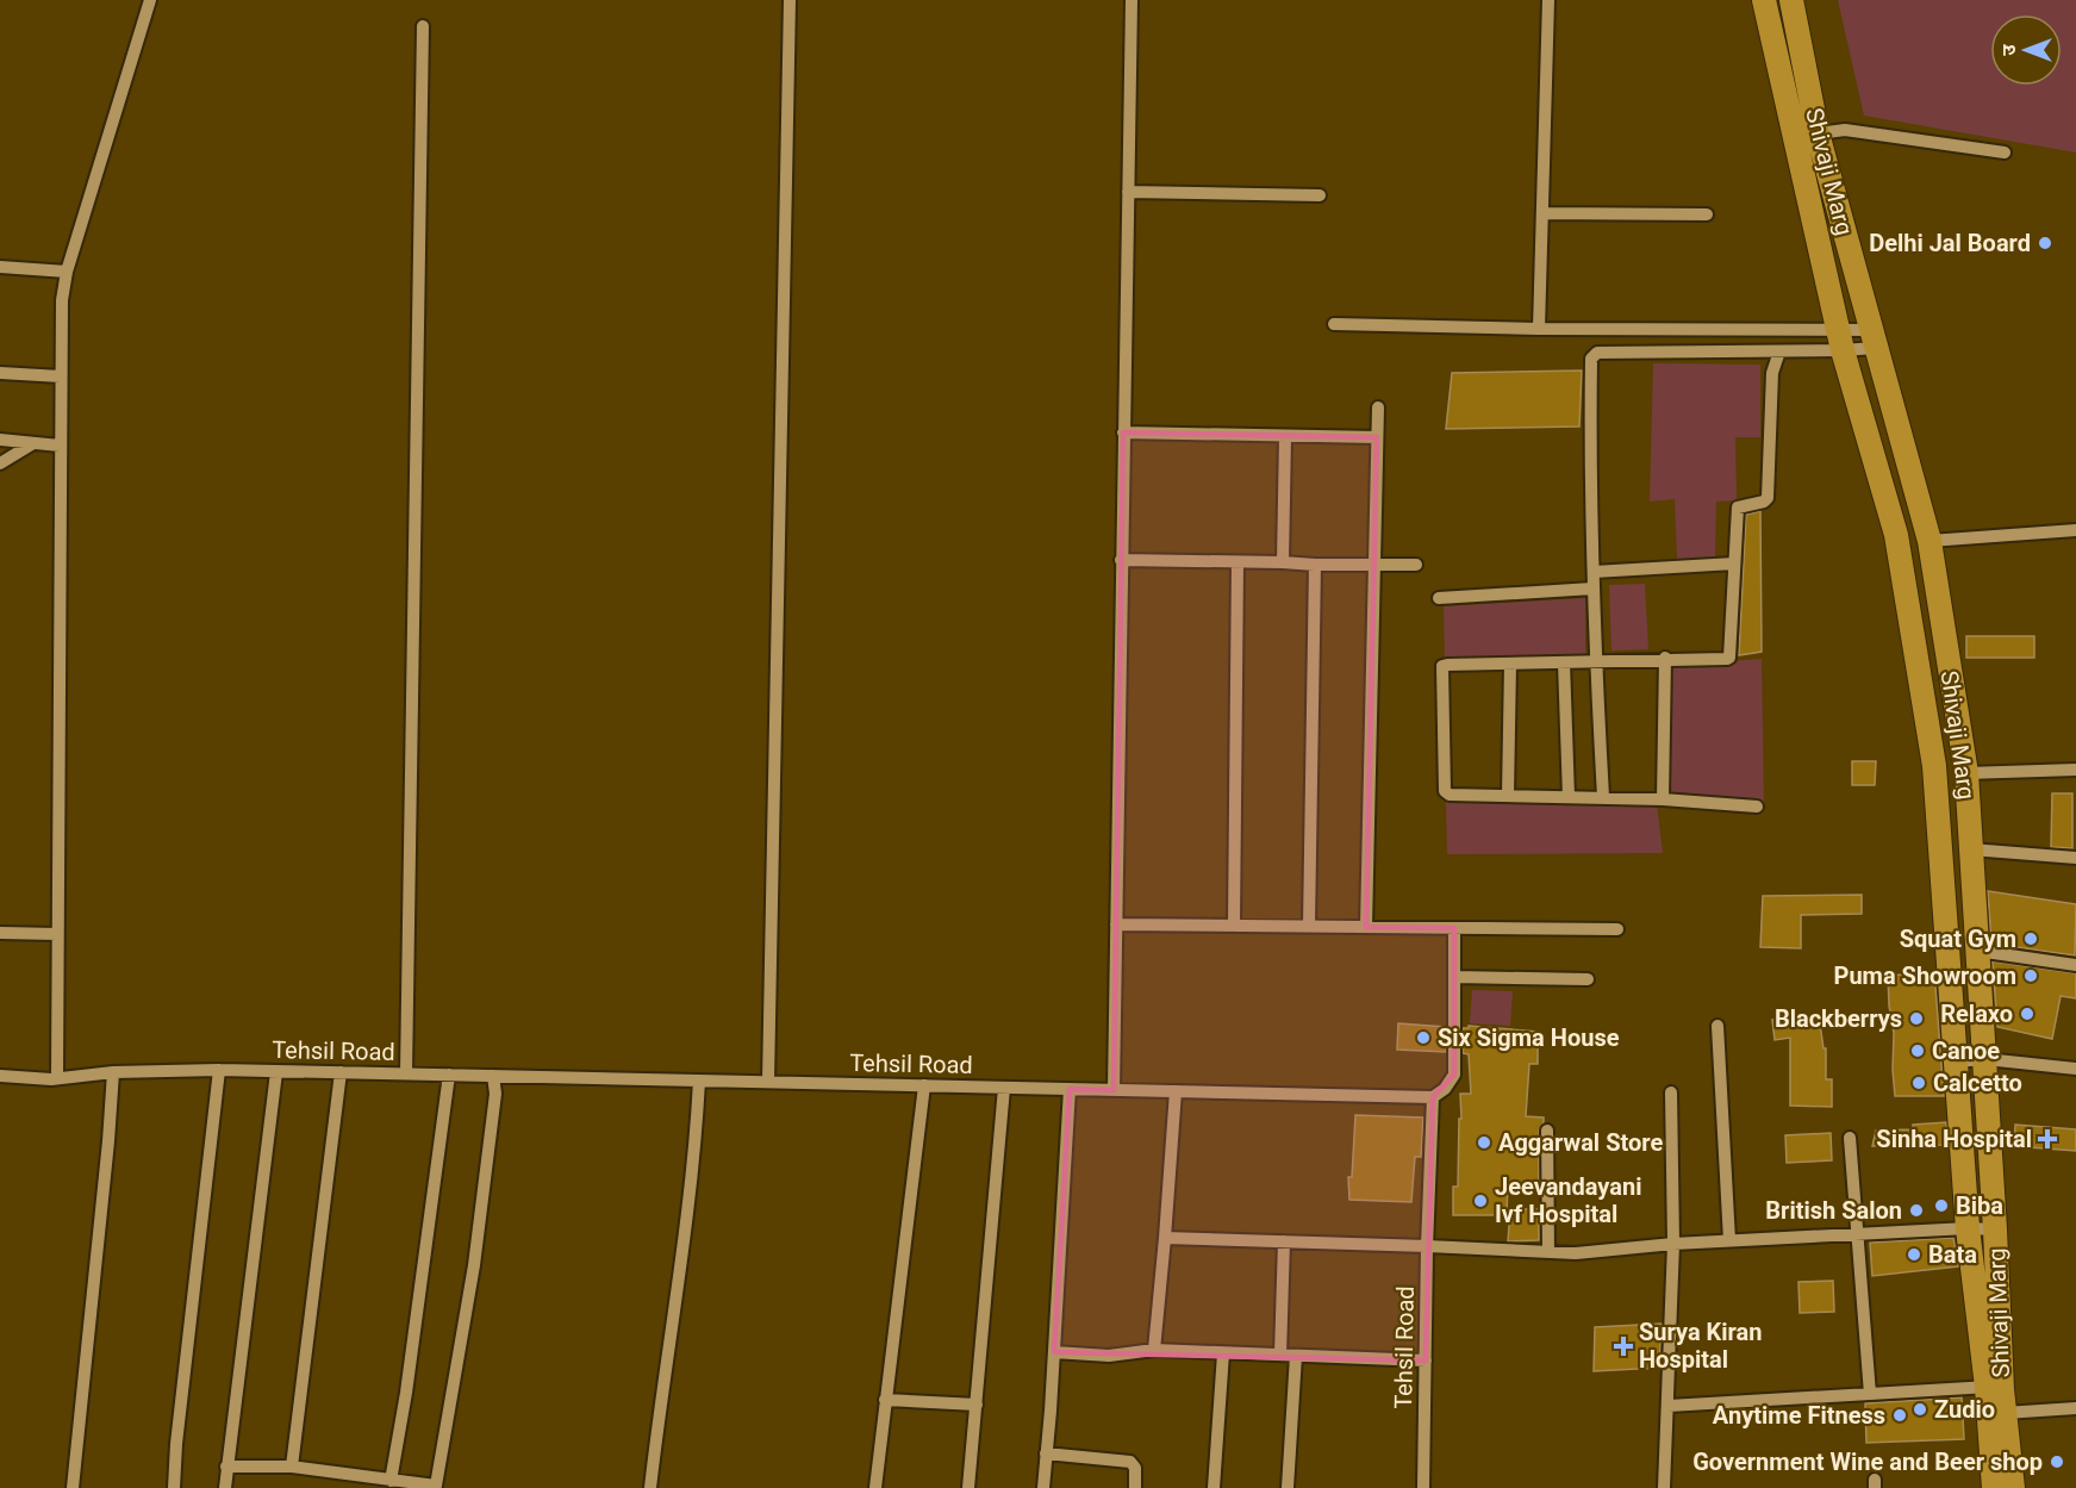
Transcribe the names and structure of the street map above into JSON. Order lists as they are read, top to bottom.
{
  "streets": {
    "main road": ["Shivaji Marg"],
    "street": ["Tehsil Road"]
  },
  "places": {
    "other": [
      "Delhi Jal Board",
      "Squat Gym",
      "Puma Showroom",
      "Relaxo",
      "Blackberrys",
      "Six Sigma House",
      "Canoe",
      "Calcetto",
      "Aggarwal Store",
      "Jeevandayani Ivf Hospital",
      "Biba",
      "British Salon",
      "Bata",
      "Zudio",
      "Anytime Fitness",
      "Government Wine and Beer shop"
    ],
    "health": ["Sinha Hospital", "Surya Kiran Hospital"]
  },
  "north": "left"
}
